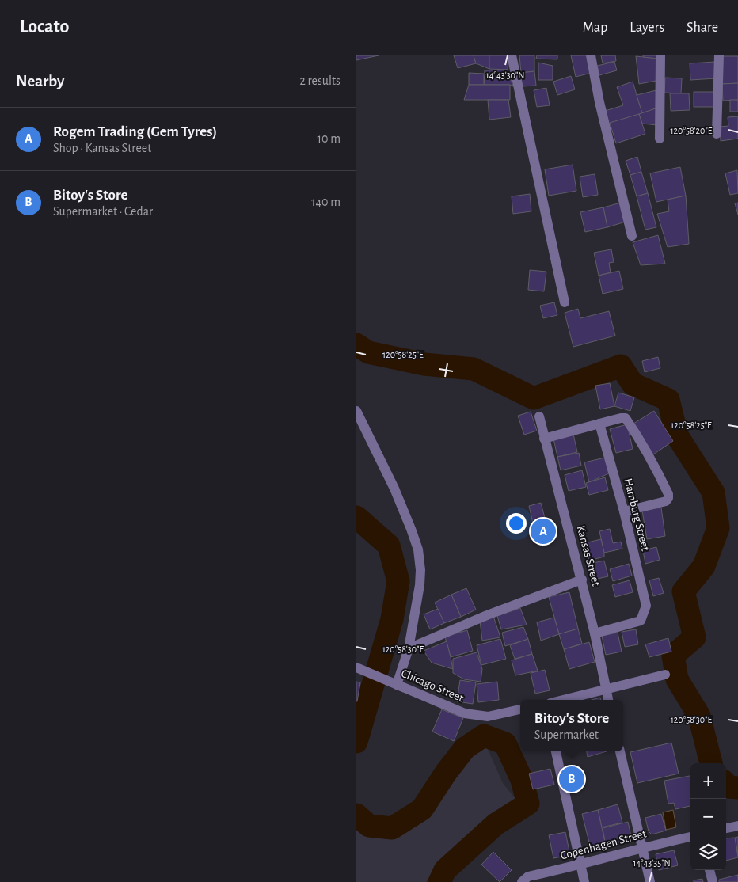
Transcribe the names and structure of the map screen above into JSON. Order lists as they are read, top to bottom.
{
  "streets": {
    "street": [
      "Hamburg Street",
      "Kansas Street",
      "Chicago Street",
      "Copenhagen Street"
    ]
  },
  "crossings": [
    ["Hamburg Street", "Kansas Street"]
  ],
  "page": {
    "header": "Locato",
    "nav": ["Map", "Layers", "Share"],
    "heading": ["Nearby", "2 results"],
    "list": [
      {
        "mark": "A",
        "name": "Rogem Trading (Gem Tyres)",
        "note": "Shop · Kansas Street",
        "value": "10 m"
      },
      {
        "mark": "B",
        "name": "Bitoy's Store",
        "note": "Supermarket · Cedar",
        "value": "140 m"
      }
    ],
    "pins": ["A", "B"],
    "popup": ["Bitoy's Store", "Supermarket"],
    "map_buttons": ["+", "−"]
  },
  "coordinates": [
    "14°43'30\"N",
    "120°58'20\"E",
    "120°58'25\"E",
    "120°58'30\"E",
    "14°43'35\"N"
  ]
}
